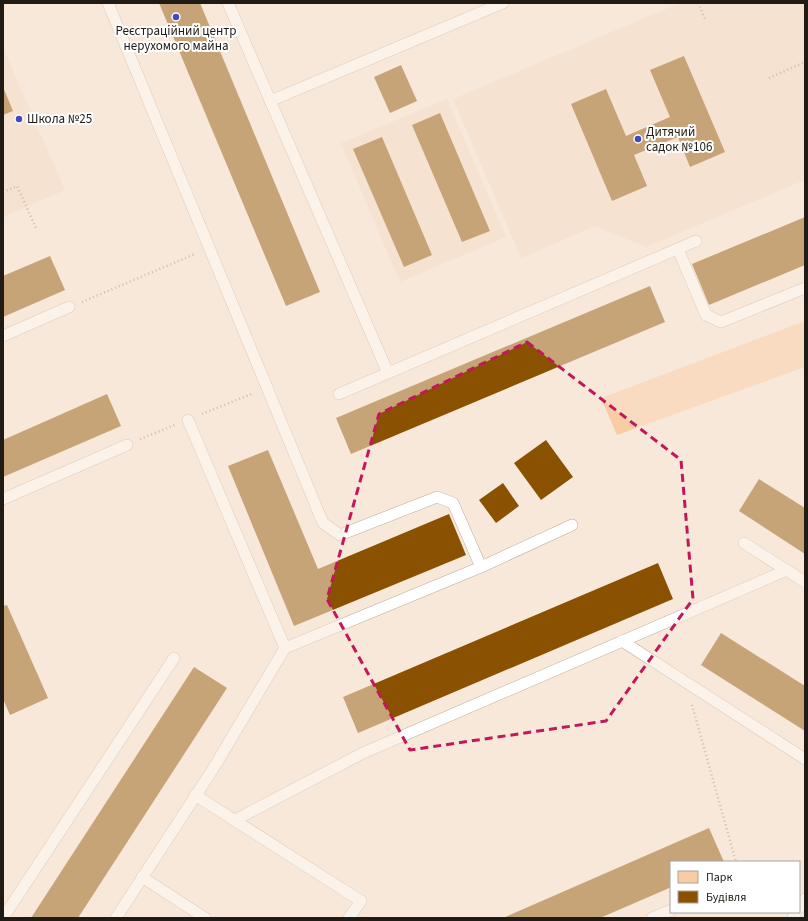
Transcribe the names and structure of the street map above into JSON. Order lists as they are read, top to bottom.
{
  "places": ["Реєстраційний центр нерухомого майна", "Школа №25", "Дитячий садок №106"],
  "legend": ["Парк", "Будівля"]
}
